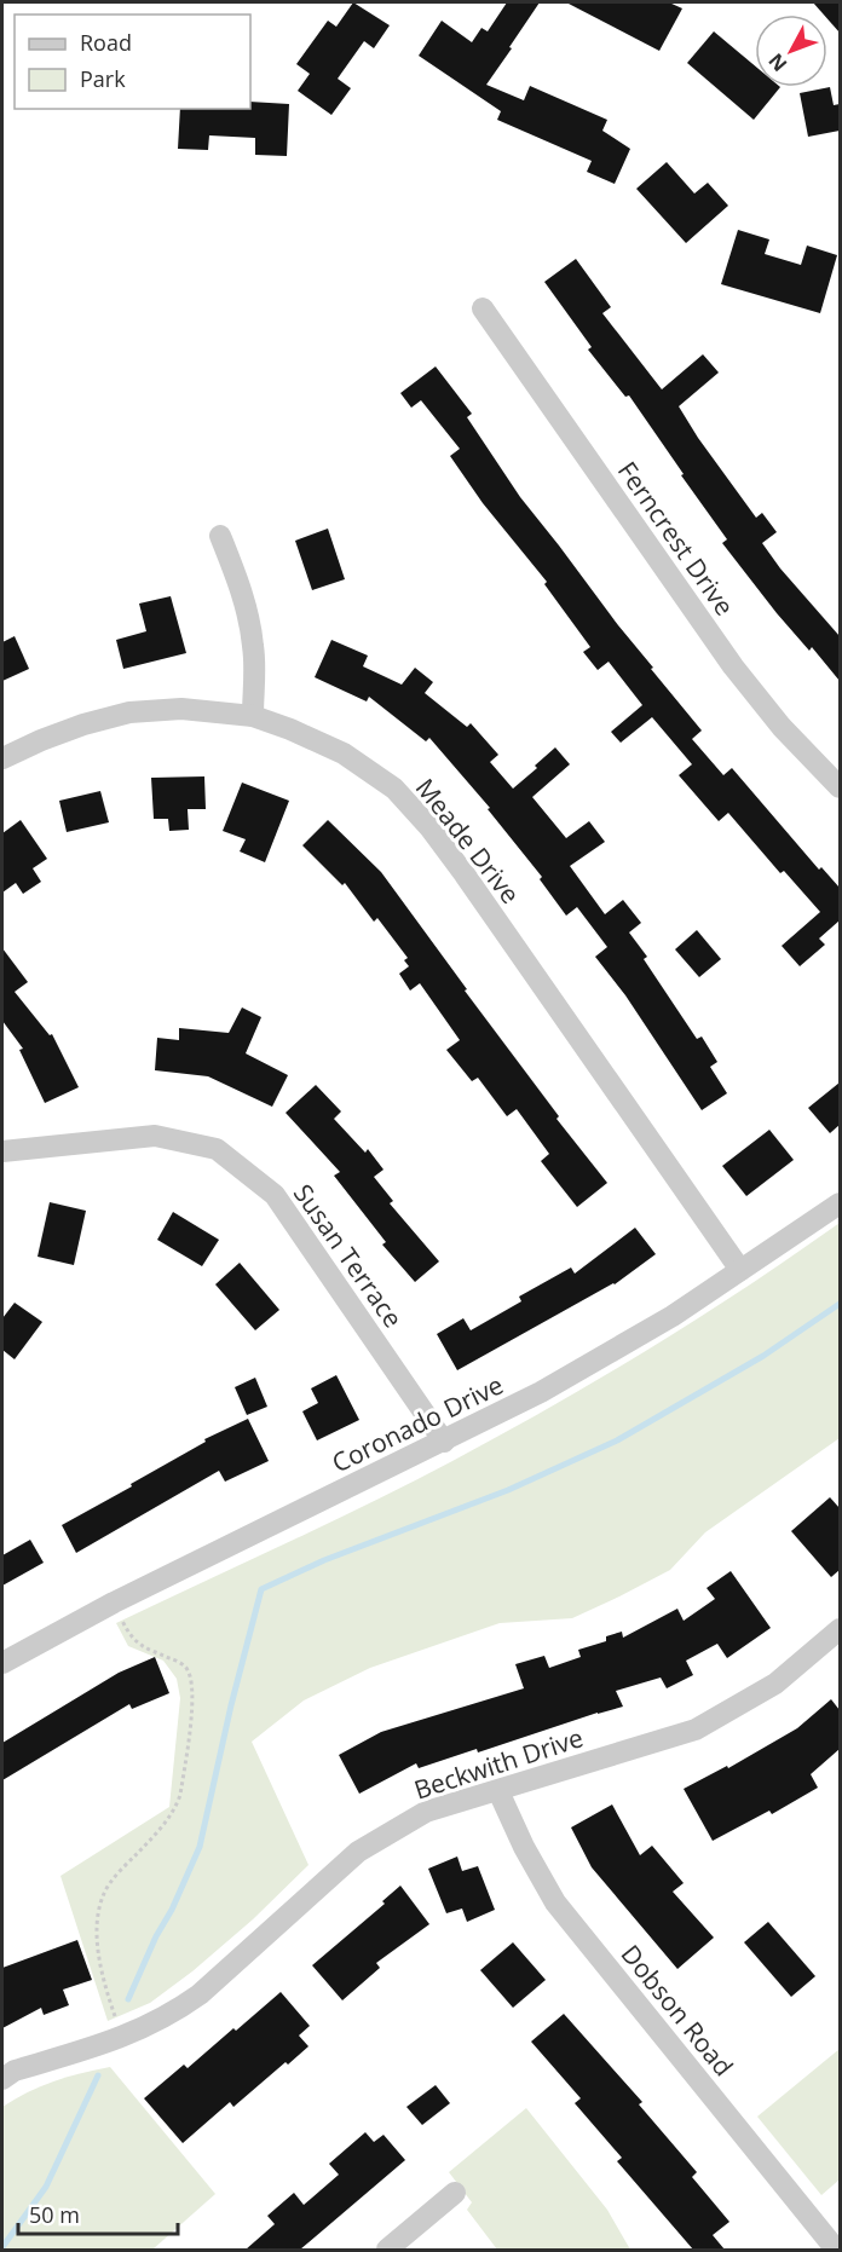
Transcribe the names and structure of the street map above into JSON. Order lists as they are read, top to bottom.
{
  "streets": {
    "street": [
      "Ferncrest Drive",
      "Meade Drive",
      "Susan Terrace",
      "Coronado Drive",
      "Beckwith Drive",
      "Dobson Road"
    ]
  },
  "crossings": [
    ["Meade Drive", "Coronado Drive"],
    ["Susan Terrace", "Coronado Drive"],
    ["Beckwith Drive", "Dobson Road"]
  ],
  "legend": ["Road", "Park"],
  "scale_bar": "50 m",
  "north": "bottom left"
}
